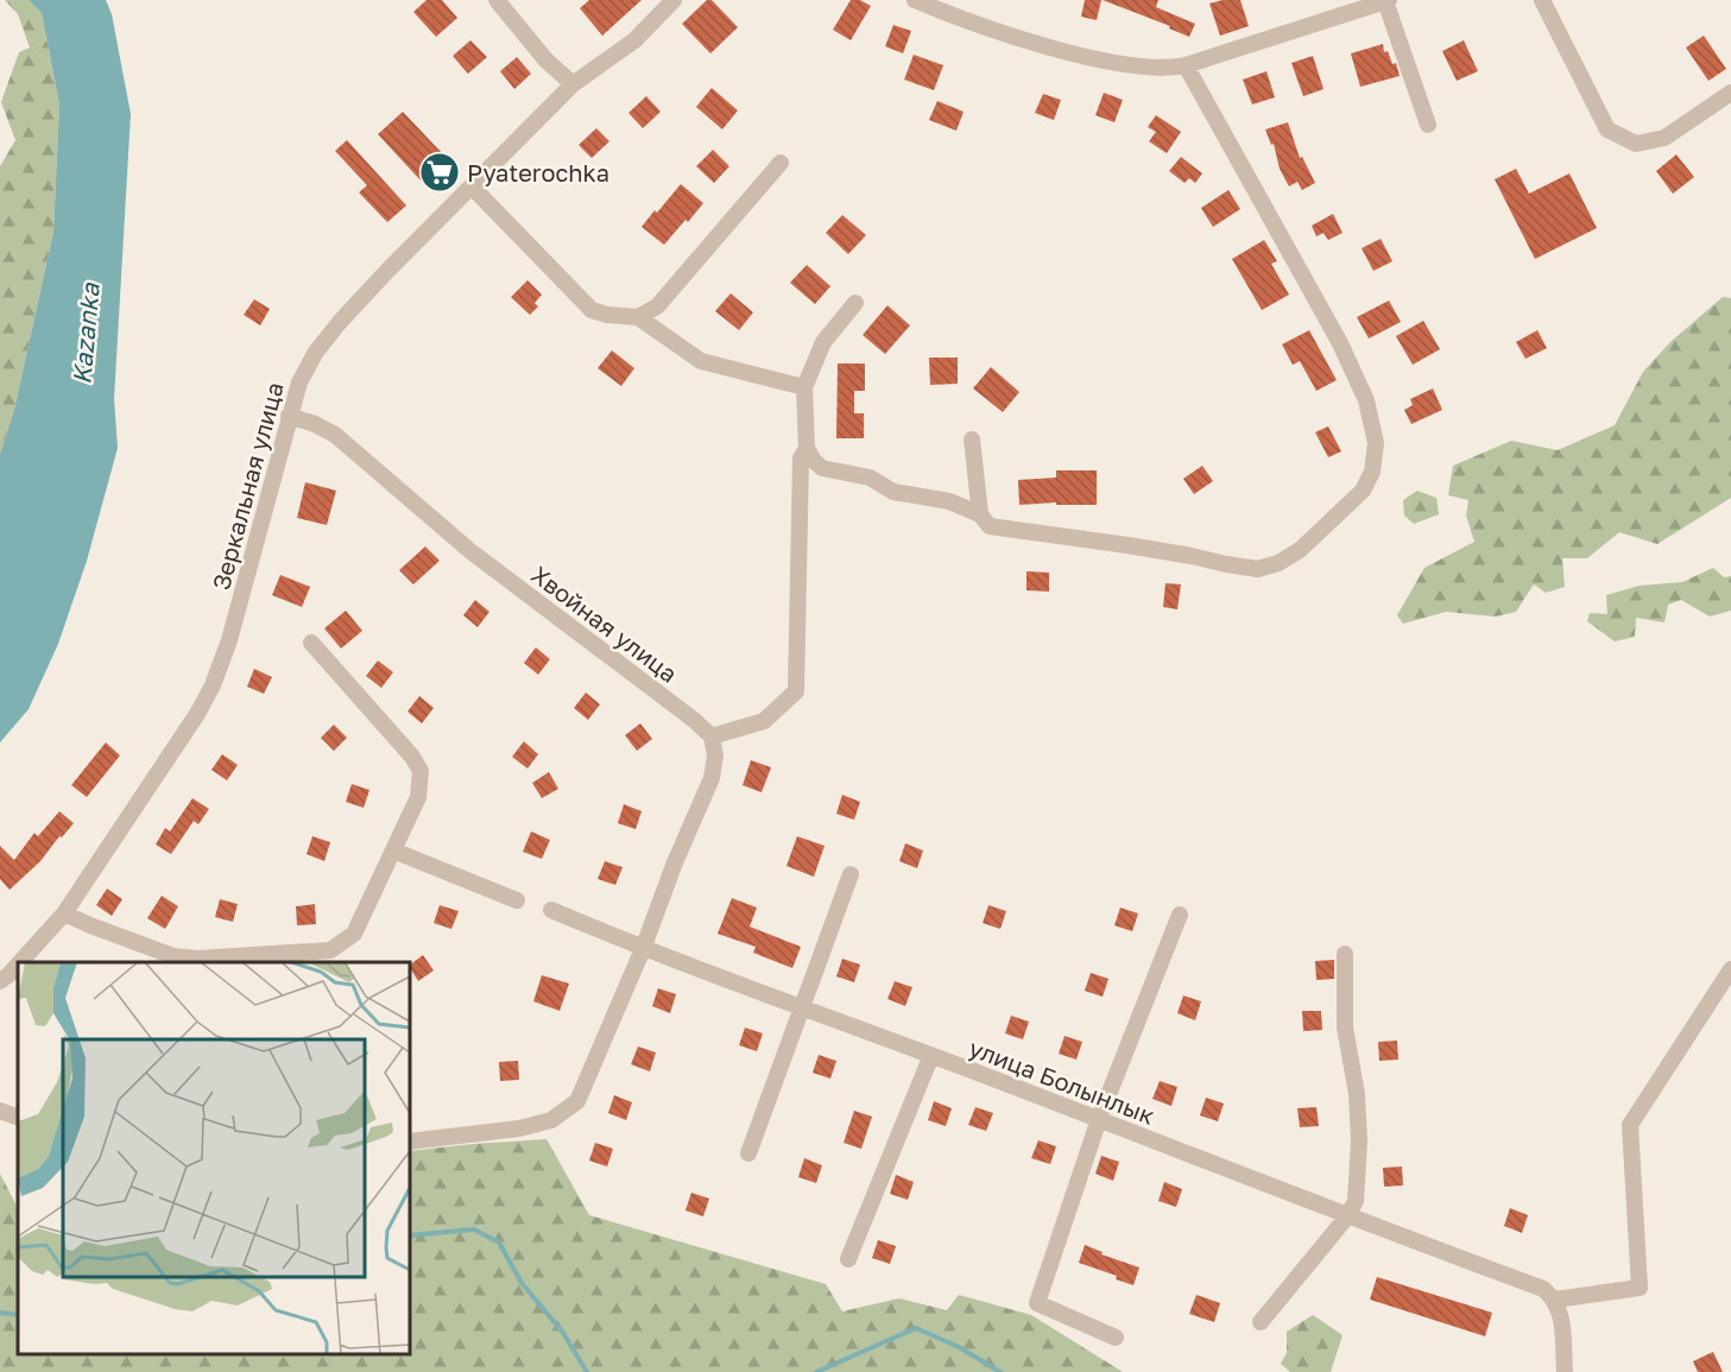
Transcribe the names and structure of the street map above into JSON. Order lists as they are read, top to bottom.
{
  "streets": {
    "street": ["Зеркальная улица", "Хвойная улица", "улица Болынлык"]
  },
  "crossings": [
    ["Зеркальная улица", "Хвойная улица"]
  ],
  "water": ["Kazanka"],
  "places": {
    "supermarket": ["Pyaterochka"]
  }
}
